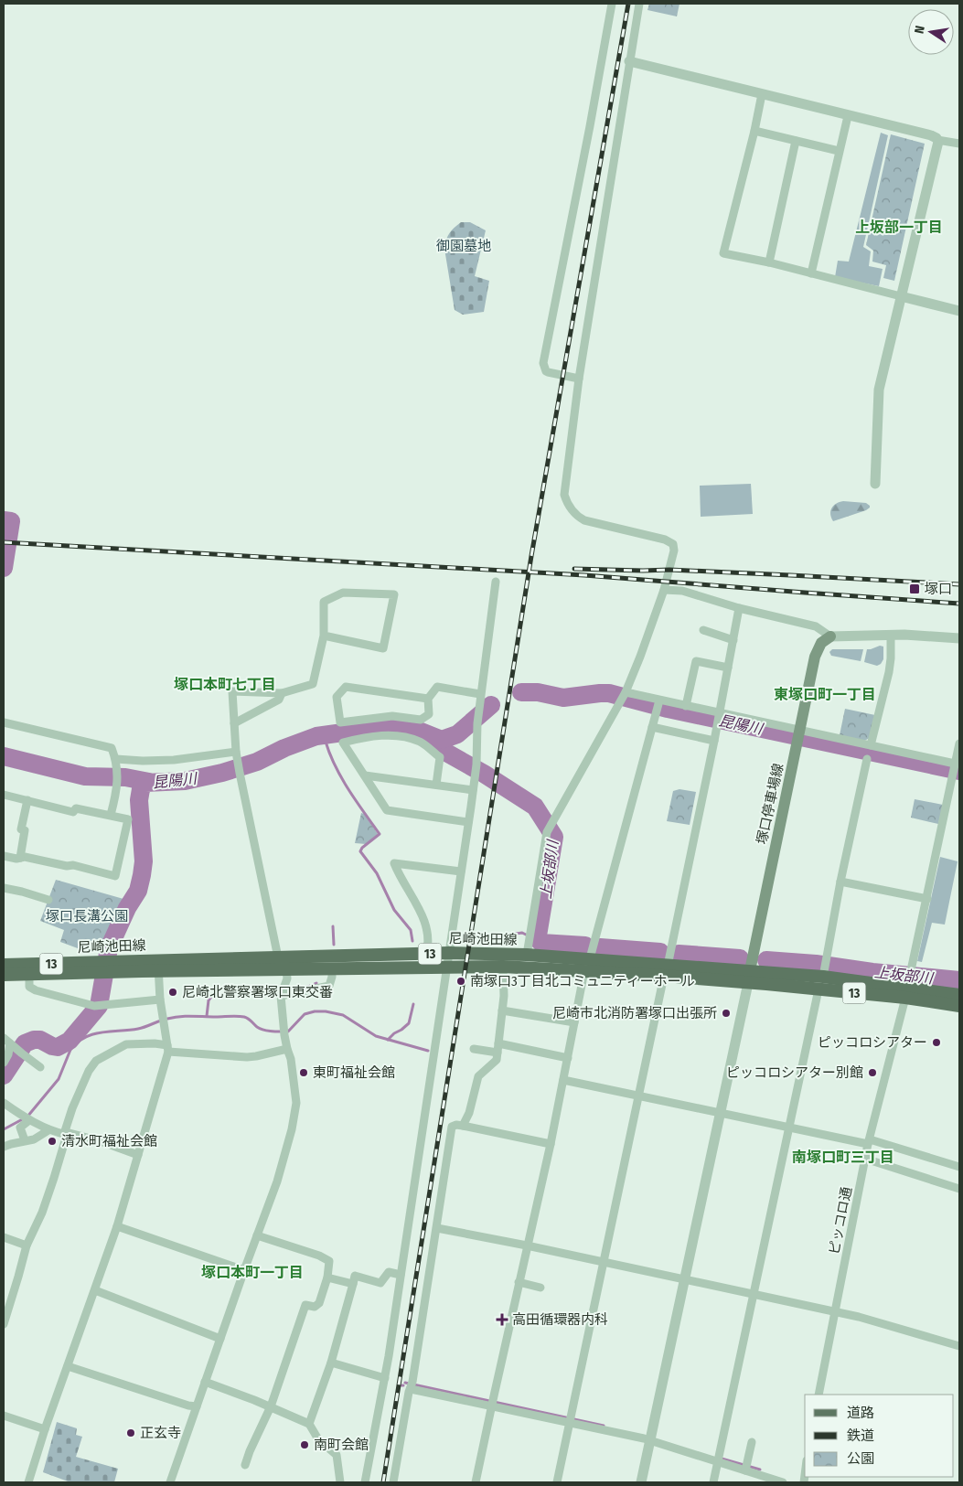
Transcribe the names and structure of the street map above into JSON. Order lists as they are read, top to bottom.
{
  "streets": {
    "main road": ["塚口停車場線", "尼崎池田線", "13"],
    "street": ["ピッコロ通"]
  },
  "crossings": [
    ["塚口停車場線", "尼崎池田線"],
    ["尼崎池田線", "ピッコロ通"]
  ],
  "districts": [
    "上坂部一丁目",
    "塚口本町七丁目",
    "東塚口町一丁目",
    "南塚口町三丁目",
    "塚口本町一丁目"
  ],
  "water": ["昆陽川", "上坂部川"],
  "parks": ["御園墓地", "塚口長溝公園"],
  "places": {
    "transit": ["塚口"],
    "other": [
      "南塚口3丁目北コミュニティーホール",
      "尼崎北警察署塚口東交番",
      "尼崎市北消防署塚口出張所",
      "ピッコロシアター",
      "東町福祉会館",
      "ピッコロシアター別館",
      "清水町福祉会館",
      "正玄寺",
      "南町会館"
    ],
    "health": ["高田循環器内科"]
  },
  "legend": ["道路", "鉄道", "公園"],
  "north": "left"
}
